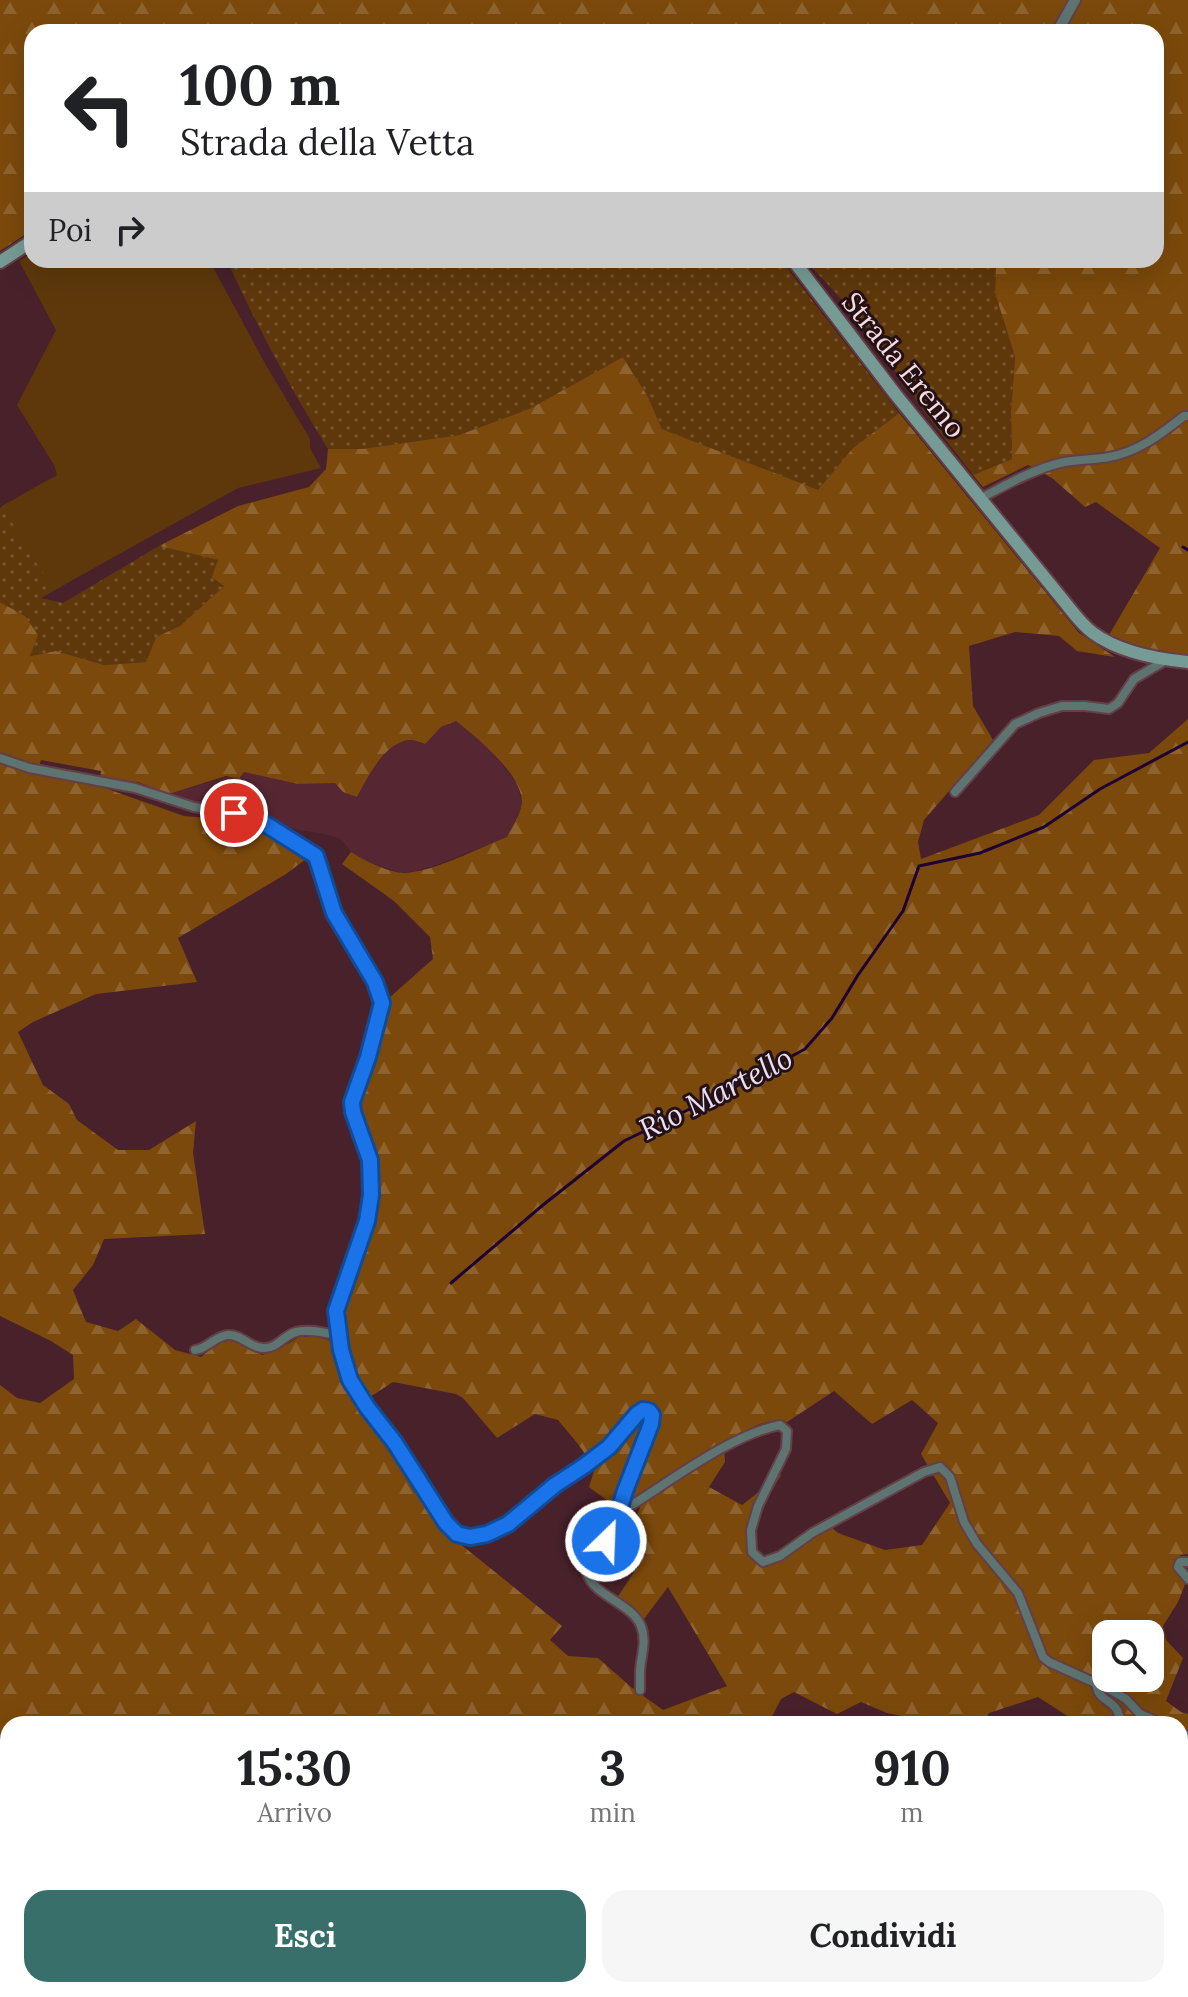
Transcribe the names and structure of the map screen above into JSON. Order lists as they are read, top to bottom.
{
  "streets": {
    "main road": ["Strada Eremo"]
  },
  "water": ["Rio Martello"],
  "page": {
    "turn": ["100 m", "Strada della Vetta"],
    "then": "Poi",
    "eta": [
      "15:30",
      "Arrivo",
      "3",
      "min",
      "910",
      "m"
    ],
    "buttons": ["Esci", "Condividi"]
  }
}
